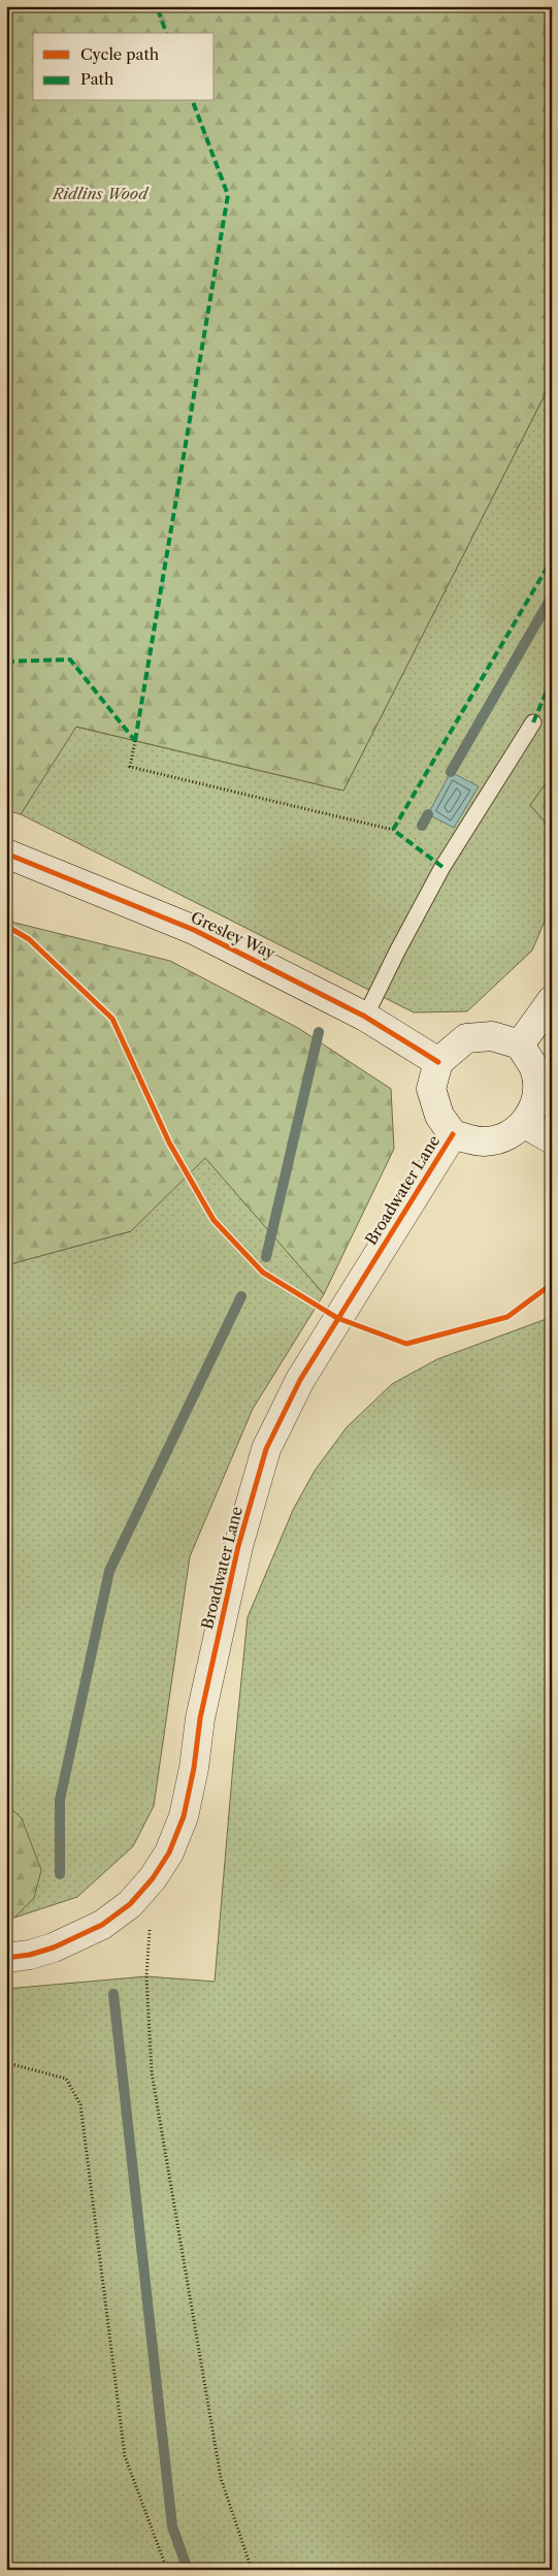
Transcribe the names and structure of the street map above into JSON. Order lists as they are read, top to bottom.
{
  "streets": {
    "street": ["Gresley Way", "Broadwater Lane"]
  },
  "crossings": [
    ["Gresley Way", "Broadwater Lane"]
  ],
  "parks": ["Ridlins Wood"],
  "legend": ["Cycle path", "Path"]
}
